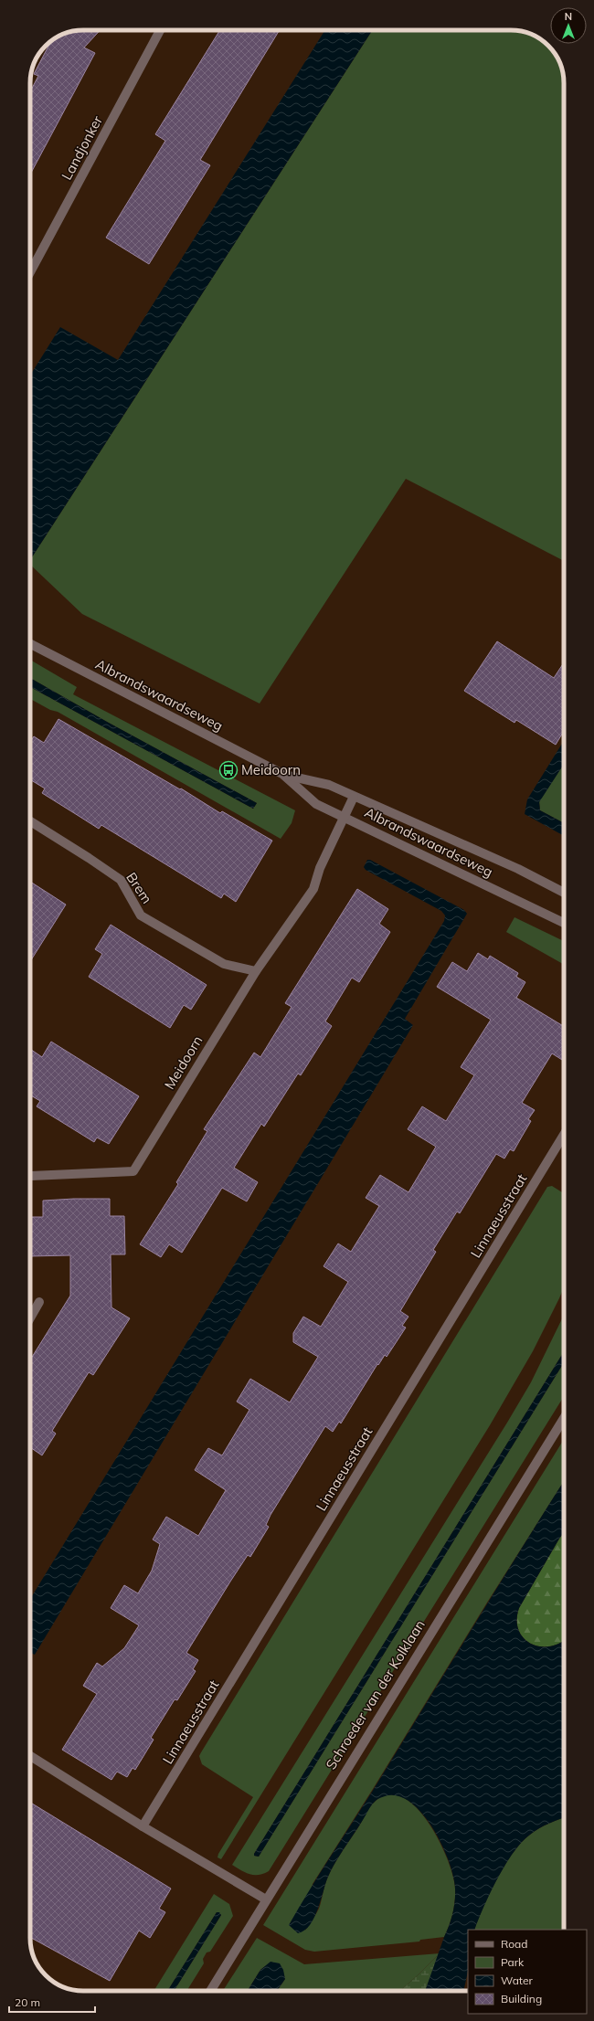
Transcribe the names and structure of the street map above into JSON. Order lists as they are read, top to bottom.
{
  "streets": {
    "street": [
      "Landjonker",
      "Albrandswaardseweg",
      "Brem",
      "Meidoorn",
      "Linnaeusstraat",
      "Schroeder van der Kolklaan"
    ]
  },
  "crossings": [
    ["Albrandswaardseweg", "Meidoorn"],
    ["Brem", "Meidoorn"]
  ],
  "places": {
    "bus stop": ["Meidoorn"]
  },
  "legend": [
    "Road",
    "Park",
    "Water",
    "Building"
  ],
  "scale_bar": "20 m",
  "north": "top"
}
